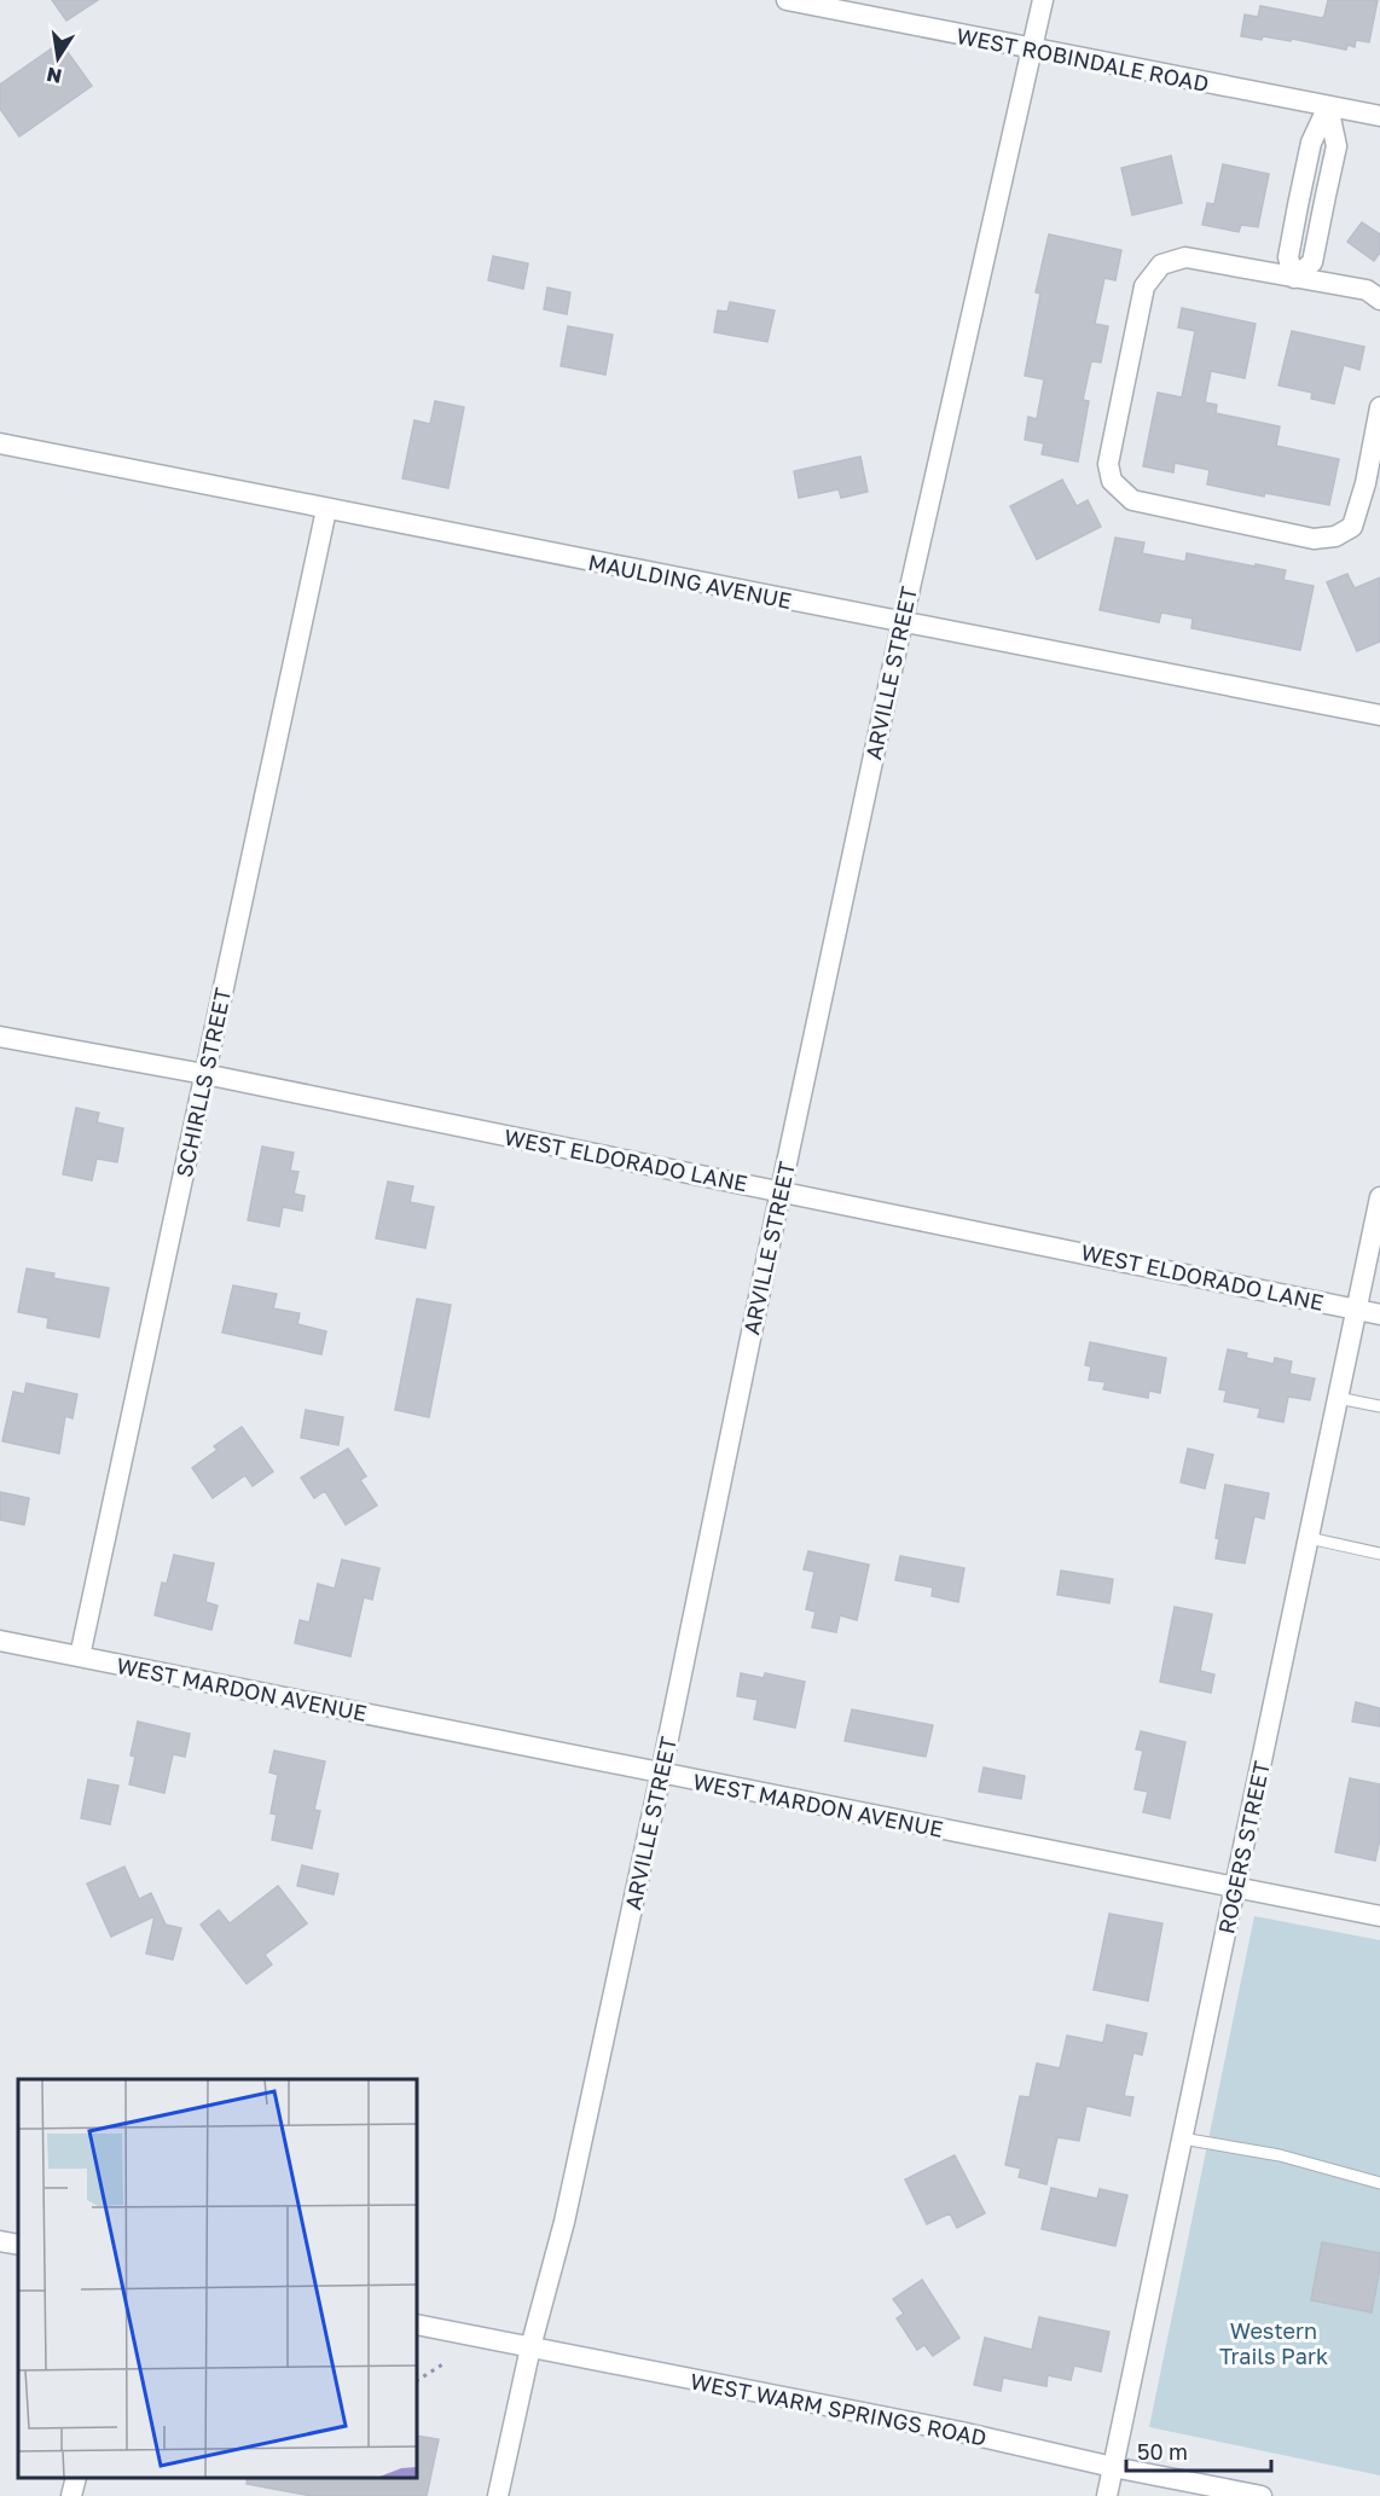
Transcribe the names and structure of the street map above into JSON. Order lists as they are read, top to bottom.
{
  "streets": {
    "street": [
      "WEST ROBINDALE ROAD",
      "MAULDING AVENUE",
      "ARVILLE STREET",
      "SCHIRLLS STREET",
      "WEST ELDORADO LANE",
      "WEST MARDON AVENUE",
      "ROGERS STREET",
      "WEST WARM SPRINGS ROAD"
    ]
  },
  "crossings": [
    ["WEST ROBINDALE ROAD", "ARVILLE STREET"],
    ["MAULDING AVENUE", "ARVILLE STREET"],
    ["MAULDING AVENUE", "SCHIRLLS STREET"],
    ["ARVILLE STREET", "WEST ELDORADO LANE"],
    ["ARVILLE STREET", "WEST MARDON AVENUE"],
    ["ARVILLE STREET", "WEST WARM SPRINGS ROAD"],
    ["SCHIRLLS STREET", "WEST ELDORADO LANE"],
    ["SCHIRLLS STREET", "WEST MARDON AVENUE"],
    ["WEST ELDORADO LANE", "ROGERS STREET"],
    ["WEST MARDON AVENUE", "ROGERS STREET"],
    ["ROGERS STREET", "WEST WARM SPRINGS ROAD"]
  ],
  "parks": ["Western Trails Park"],
  "scale_bar": "50 m",
  "north": "bottom"
}
